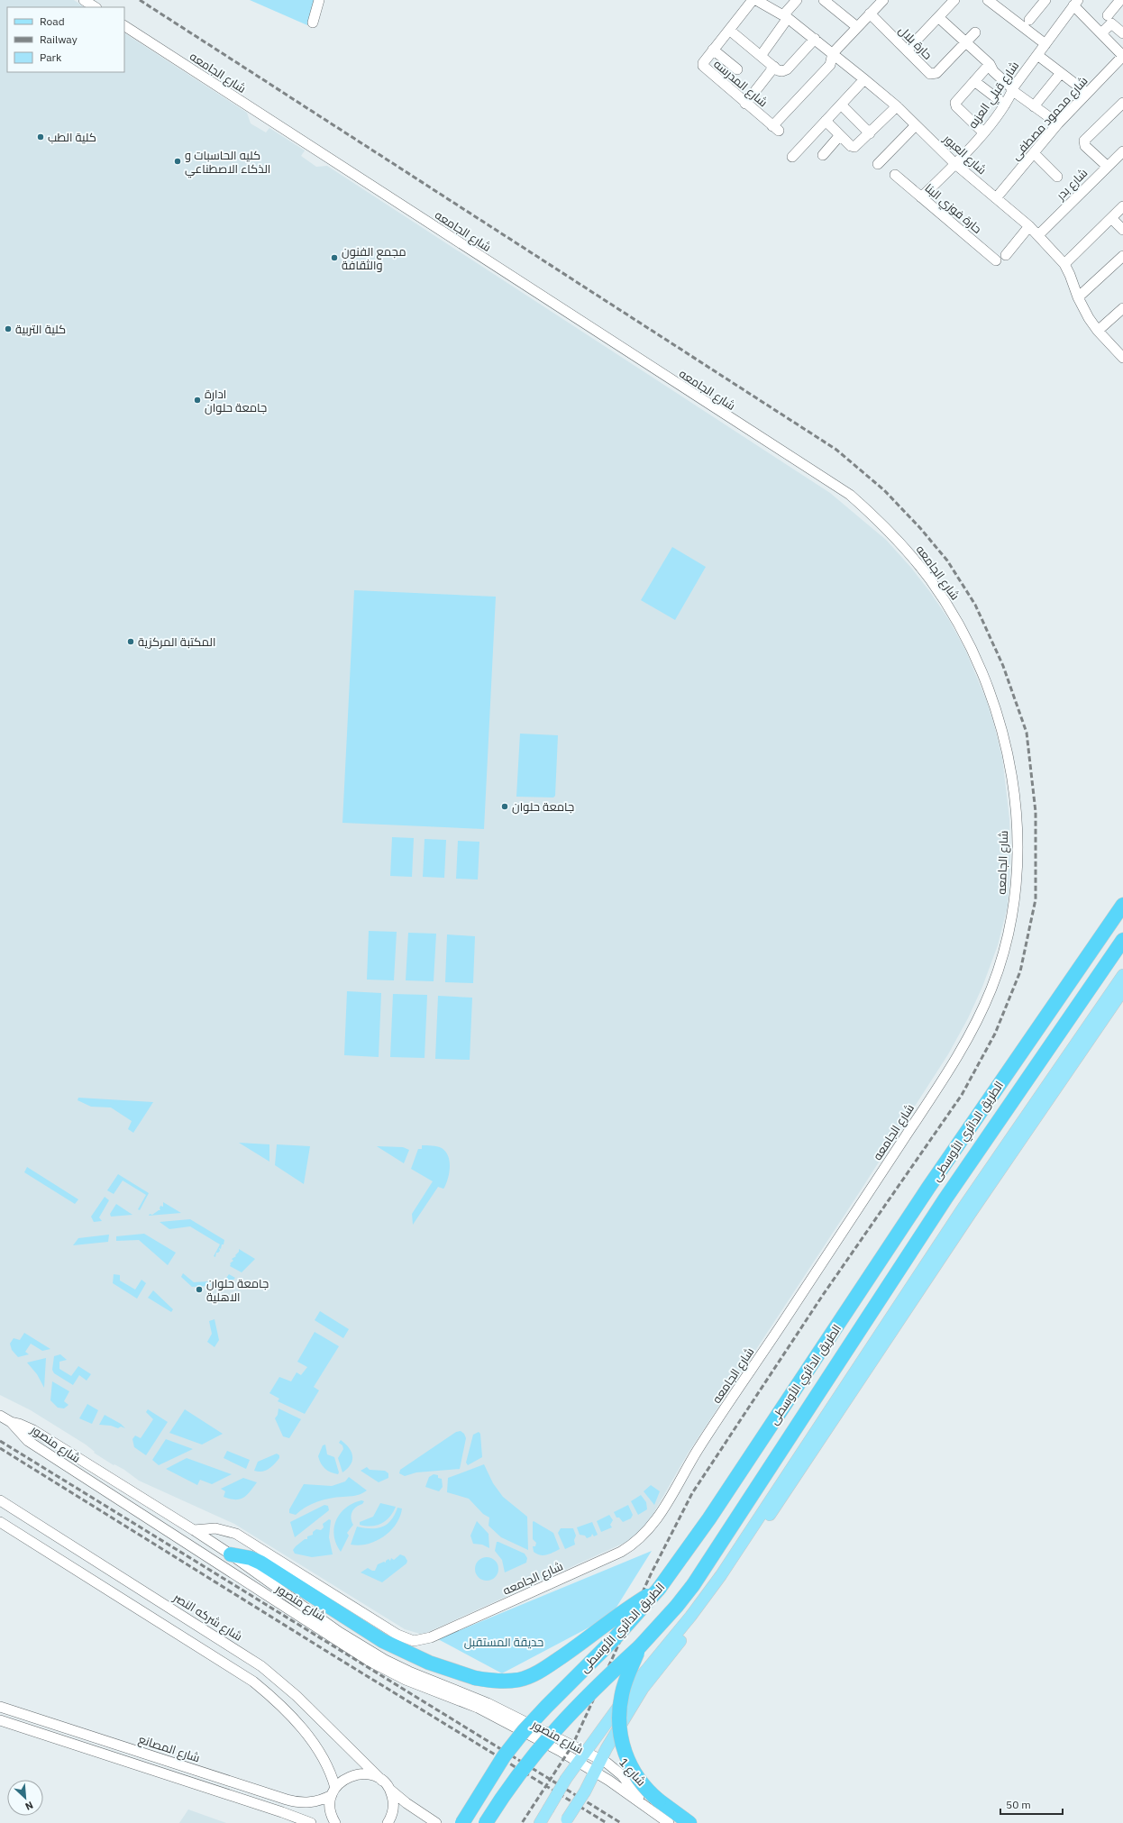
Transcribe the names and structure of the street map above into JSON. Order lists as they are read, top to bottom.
{
  "streets": {
    "highway": ["الطريق الدائري الأوسطى"],
    "street": [
      "حارة بلال",
      "شارع الجامعه",
      "شارع المدرسه",
      "شارع قبلي العزبه",
      "شارع محمود مصطفى",
      "شارع العبور",
      "شارع بدر",
      "حارة فوزي البنا",
      "شارع منصور",
      "شارع شركه النصر",
      "شارع المصانع",
      "شارع 1"
    ]
  },
  "crossings": [
    ["شارع الجامعه", "شارع منصور"],
    ["شارع المدرسه", "شارع العبور"],
    ["شارع قبلي العزبه", "شارع العبور"],
    ["شارع قبلي العزبه", "حارة فوزي البنا"],
    ["شارع محمود مصطفى", "شارع العبور"],
    ["شارع العبور", "شارع بدر"],
    ["شارع منصور", "شارع 1"],
    ["شارع شركه النصر", "شارع المصانع"]
  ],
  "parks": ["حديقة المستقبل"],
  "places": [
    "كلية الطب",
    "كليه الحاسبات و الذكاء الاصطناعي",
    "مجمع الفنون والثقافة",
    "كلية التربية",
    "ادارة جامعة حلوان",
    "المكتبة المركزية",
    "جامعة حلوان",
    "جامعة حلوان الاهلية"
  ],
  "legend": ["Road", "Railway", "Park"],
  "scale_bar": "50 m",
  "north": "bottom right"
}
